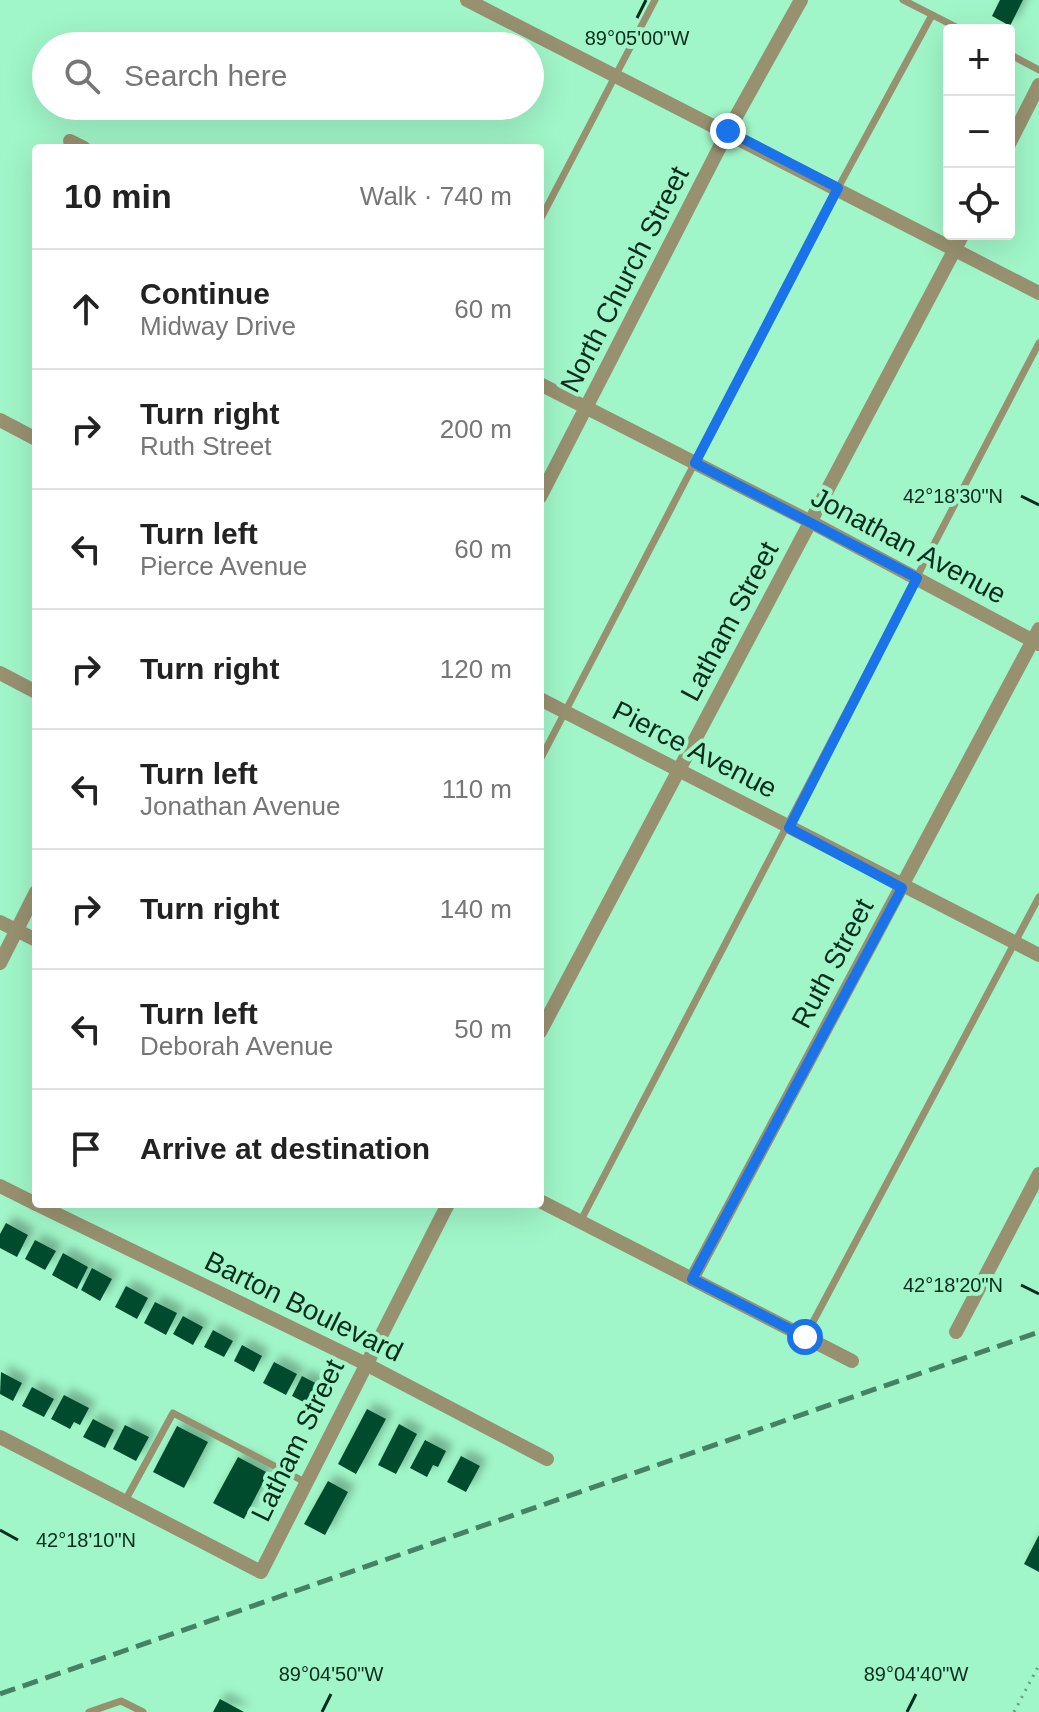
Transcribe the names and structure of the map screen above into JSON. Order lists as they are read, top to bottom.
{
  "streets": {
    "street": [
      "North Church Street",
      "Jonathan Avenue",
      "Latham Street",
      "Pierce Avenue",
      "Ruth Street",
      "Barton Boulevard"
    ]
  },
  "crossings": [
    ["North Church Street", "Jonathan Avenue"],
    ["Jonathan Avenue", "Latham Street"],
    ["Jonathan Avenue", "Ruth Street"],
    ["Latham Street", "Pierce Avenue"],
    ["Latham Street", "Barton Boulevard"],
    ["Pierce Avenue", "Ruth Street"]
  ],
  "page": {
    "map_buttons": ["+", "−"],
    "search": "Search here",
    "heading": ["10 min", "Walk · 740 m"],
    "list": [
      ["Continue", "Midway Drive", "60 m"],
      ["Turn right", "Ruth Street", "200 m"],
      ["Turn left", "Pierce Avenue", "60 m"],
      ["Turn right", "120 m"],
      ["Turn left", "Jonathan Avenue", "110 m"],
      ["Turn right", "140 m"],
      ["Turn left", "Deborah Avenue", "50 m"],
      "Arrive at destination"
    ]
  },
  "coordinates": [
    "89°05'00\"W",
    "42°18'30\"N",
    "42°18'20\"N",
    "42°18'10\"N",
    "89°04'50\"W",
    "89°04'40\"W"
  ]
}
